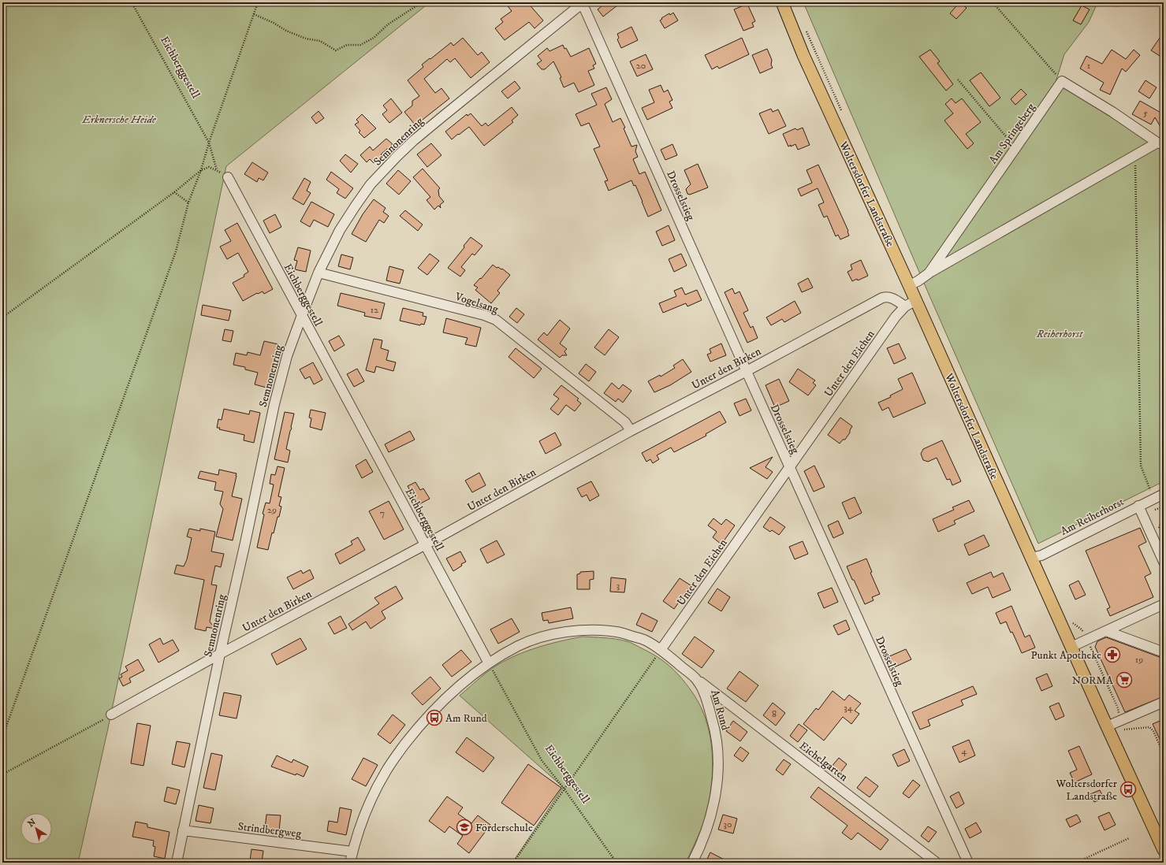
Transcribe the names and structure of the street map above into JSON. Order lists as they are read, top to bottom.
{
  "streets": {
    "main road": ["Woltersdorfer Landstraße"],
    "street": [
      "Eichberggestell",
      "Am Springeberg",
      "Semnonenring",
      "Drosselstieg",
      "Vogelsang",
      "Unter den Eichen",
      "Unter den Birken",
      "Am Reiherhorst",
      "Am Rund",
      "Eichelgarten",
      "Strindbergweg"
    ]
  },
  "crossings": [
    ["Eichberggestell", "Semnonenring"],
    ["Eichberggestell", "Unter den Birken"],
    ["Eichberggestell", "Am Rund"],
    ["Am Springeberg", "Woltersdorfer Landstraße"],
    ["Semnonenring", "Drosselstieg"],
    ["Semnonenring", "Vogelsang"],
    ["Semnonenring", "Unter den Birken"],
    ["Semnonenring", "Strindbergweg"],
    ["Woltersdorfer Landstraße", "Unter den Eichen"],
    ["Woltersdorfer Landstraße", "Am Reiherhorst"],
    ["Drosselstieg", "Unter den Eichen"],
    ["Drosselstieg", "Unter den Birken"],
    ["Vogelsang", "Unter den Birken"],
    ["Unter den Eichen", "Unter den Birken"],
    ["Unter den Eichen", "Am Rund"],
    ["Am Rund", "Eichelgarten"],
    ["Am Rund", "Strindbergweg"]
  ],
  "parks": ["Erknersche Heide", "Reiherhorst"],
  "places": {
    "pharmacy": ["Punkt Apotheke"],
    "supermarket": ["NORMA"],
    "bus stop": ["Am Rund", "Woltersdorfer Landstraße"],
    "school or university": ["Förderschule"]
  },
  "house_numbers": [
    "20",
    "1",
    "5",
    "12",
    "29",
    "7",
    "3",
    "19",
    "34",
    "8",
    "4",
    "30"
  ],
  "north": "top left"
}
